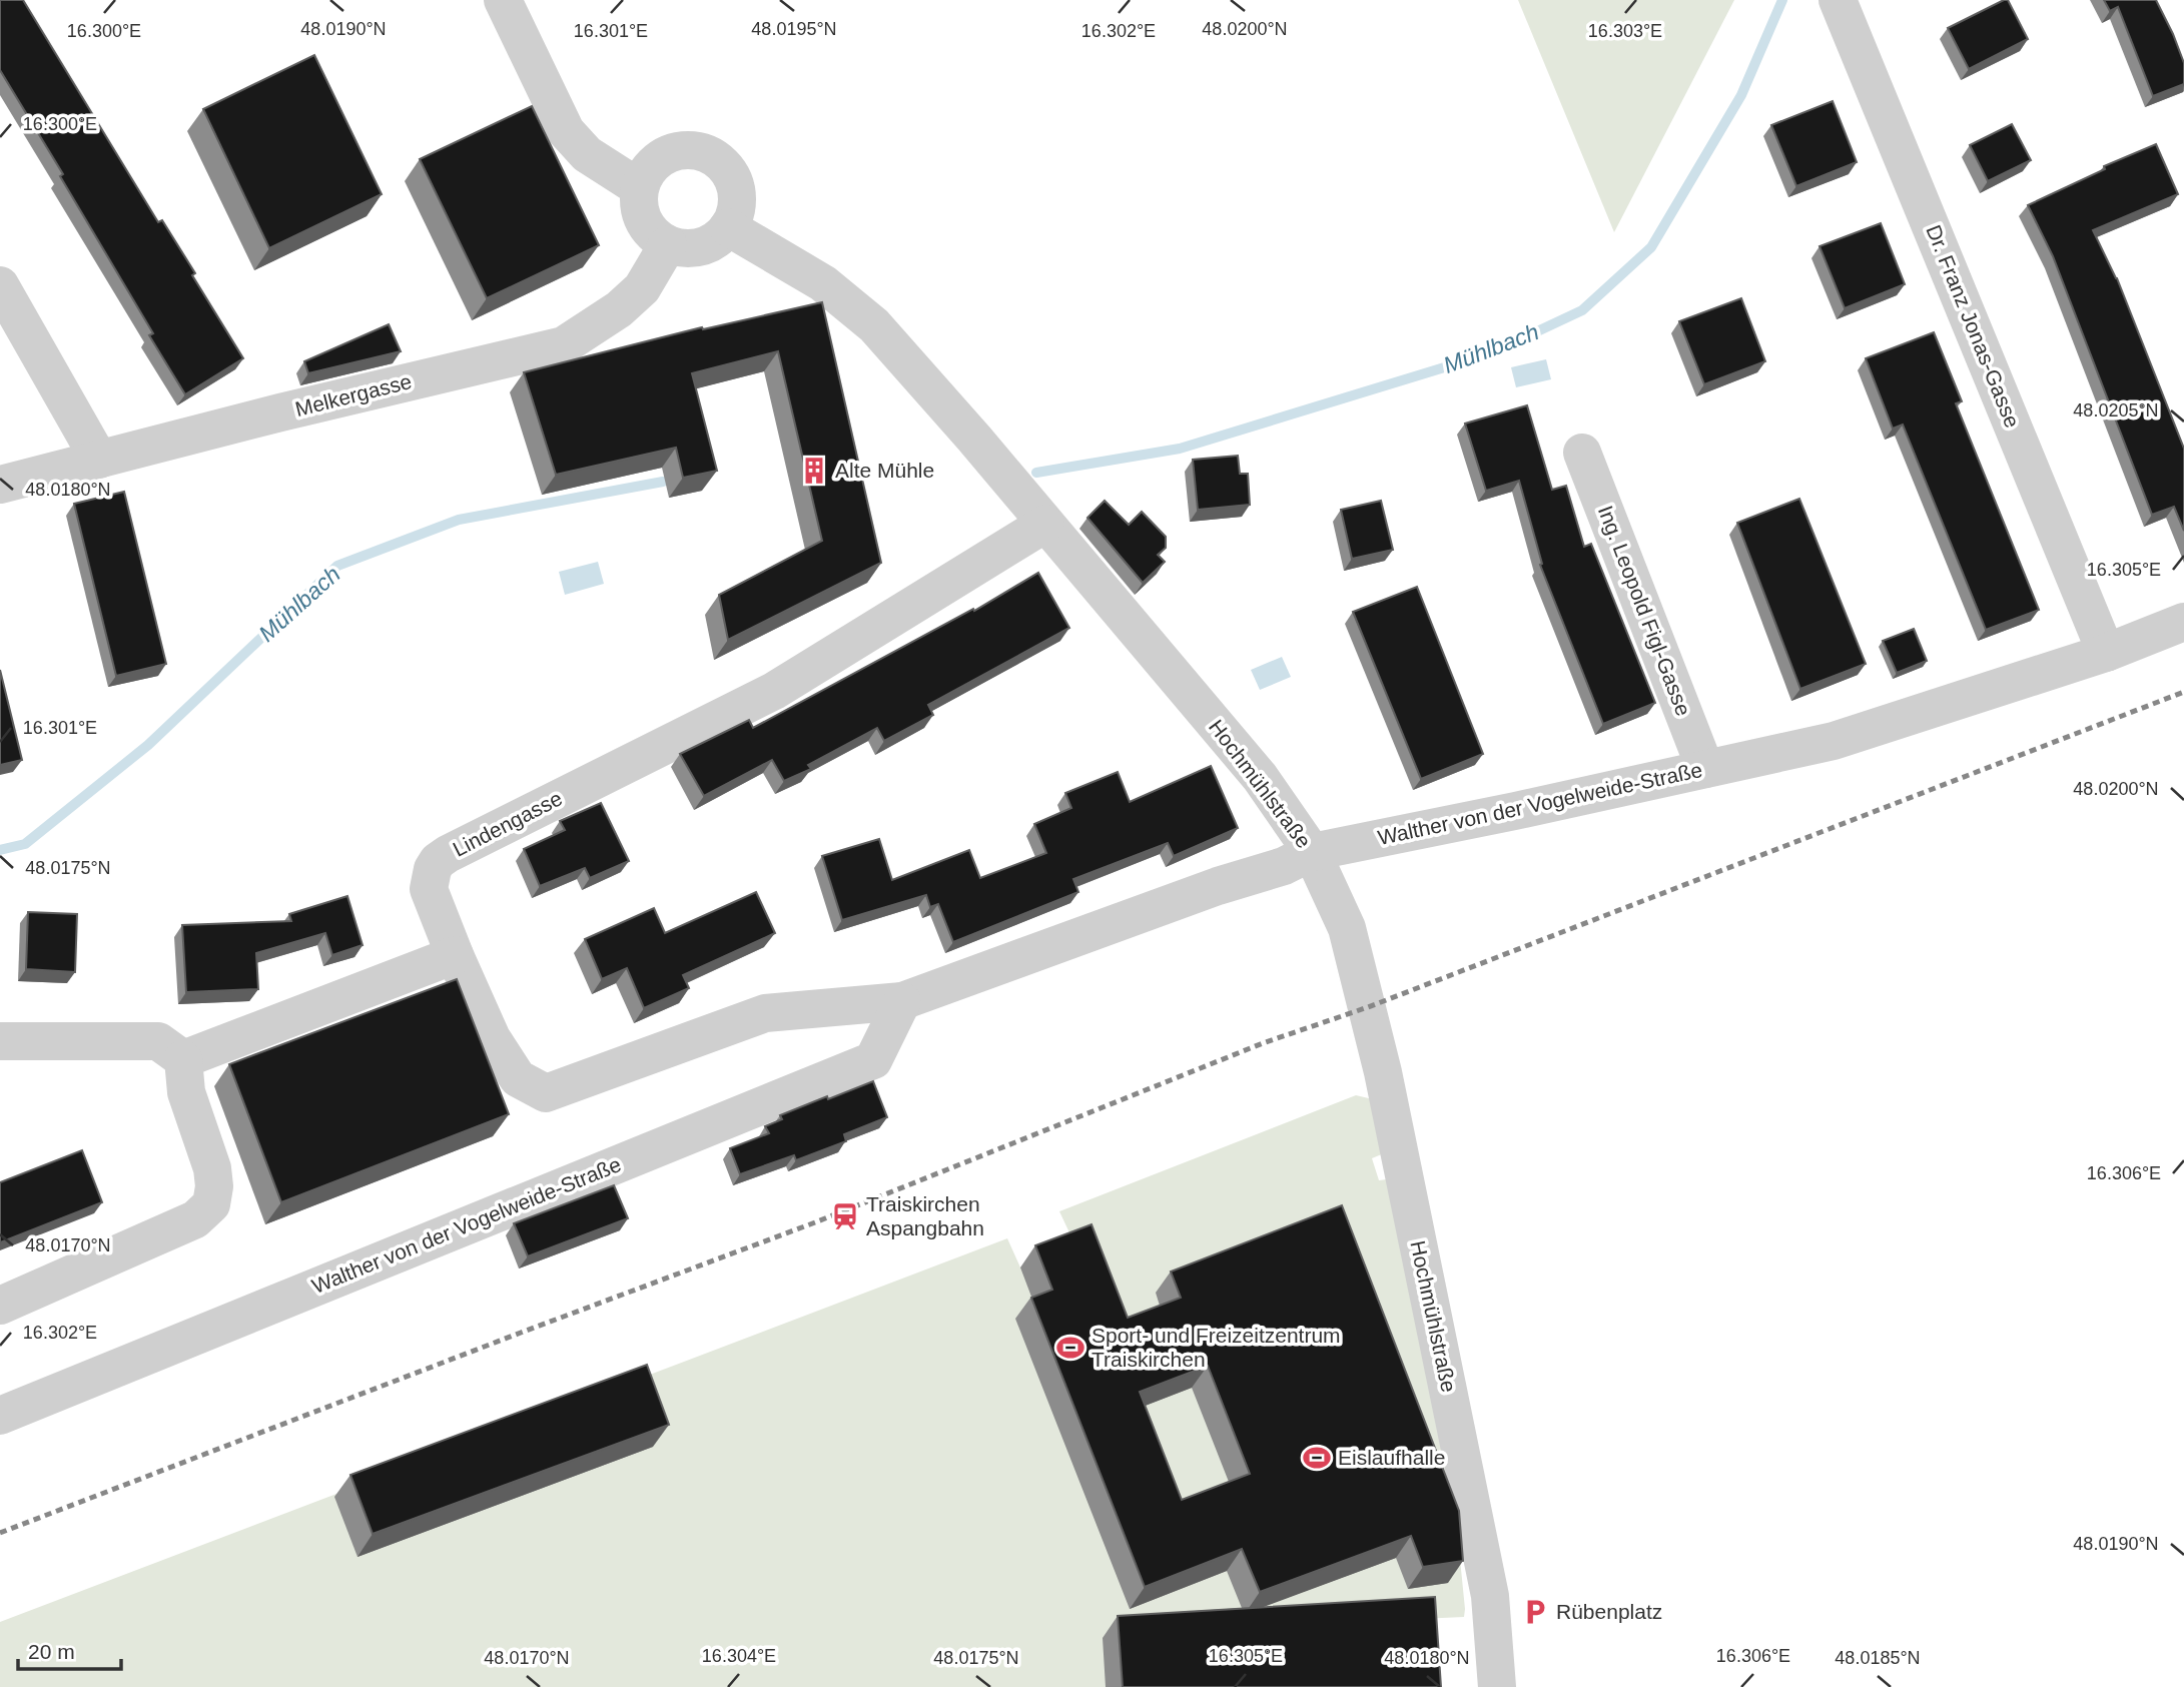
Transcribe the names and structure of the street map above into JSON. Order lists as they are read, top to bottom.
{
  "streets": {
    "street": [
      "Dr. Franz Jonas-Gasse",
      "Melkergasse",
      "Ing. Leopold Figl-Gasse",
      "Hochmühlstraße",
      "Walther von der Vogelweide-Straße",
      "Lindengasse"
    ]
  },
  "crossings": [
    ["Dr. Franz Jonas-Gasse", "Walther von der Vogelweide-Straße"],
    ["Melkergasse", "Hochmühlstraße"],
    ["Ing. Leopold Figl-Gasse", "Walther von der Vogelweide-Straße"],
    ["Hochmühlstraße", "Walther von der Vogelweide-Straße"],
    ["Hochmühlstraße", "Lindengasse"],
    ["Walther von der Vogelweide-Straße", "Lindengasse"]
  ],
  "water": ["Mühlbach"],
  "places": {
    "building": ["Alte Mühle"],
    "station": ["Traiskirchen Aspangbahn"],
    "sports": ["Sport- und Freizeitzentrum Traiskirchen", "Eislaufhalle"],
    "parking": ["Rübenplatz"]
  },
  "scale_bar": "20 m",
  "coordinates": [
    "48.0190°N",
    "48.0195°N",
    "48.0200°N",
    "16.300°E",
    "16.301°E",
    "16.302°E",
    "16.303°E",
    "48.0205°N",
    "48.0180°N",
    "16.305°E",
    "48.0175°N",
    "16.306°E",
    "48.0170°N",
    "16.304°E",
    "48.0185°N"
  ]
}
